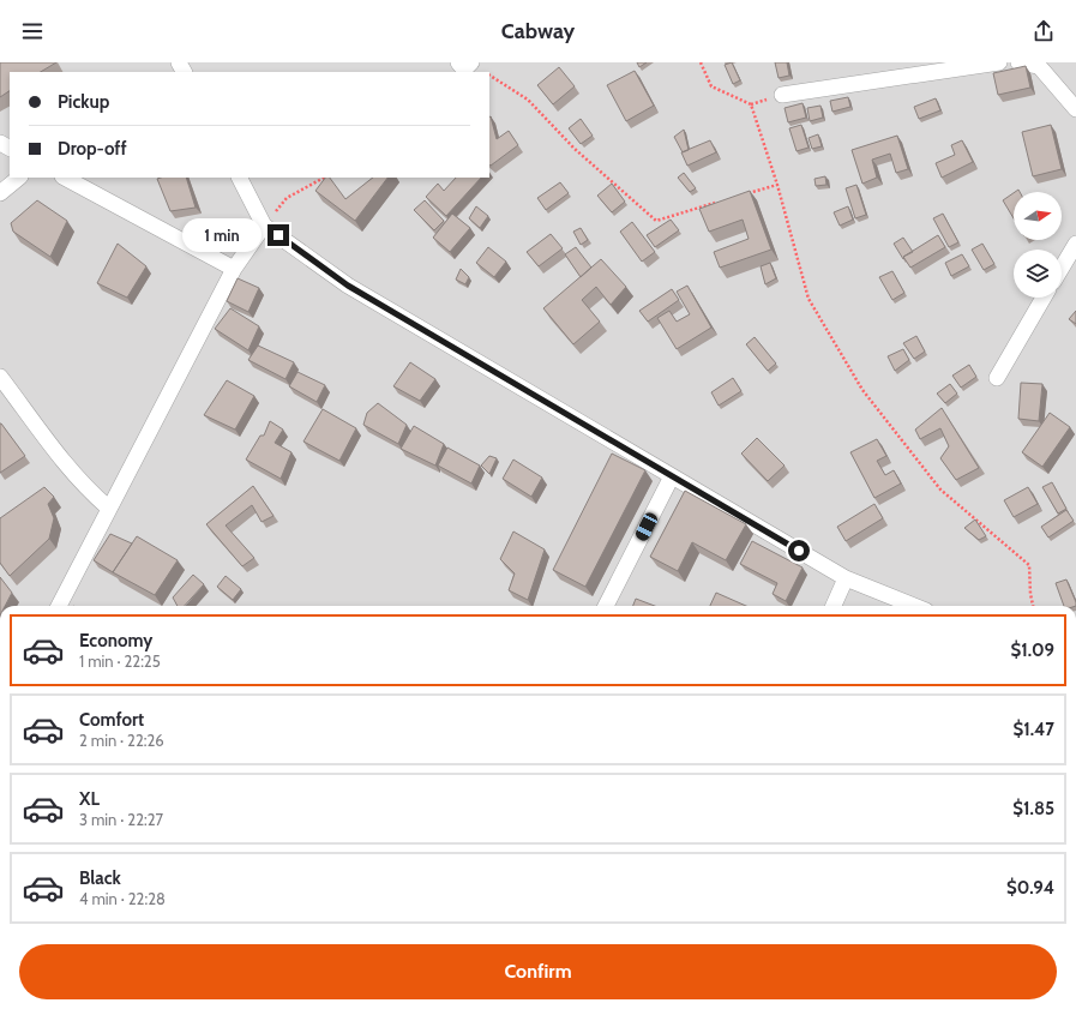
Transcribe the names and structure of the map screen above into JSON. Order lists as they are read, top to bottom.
{
  "north": "right",
  "page": {
    "header": "Cabway",
    "banner": ["Pickup", "Drop-off"],
    "bubble": "1 min",
    "list": [
      {
        "name": "Economy",
        "note": "1 min · 22:25",
        "value": "$1.09"
      },
      {
        "name": "Comfort",
        "note": "2 min · 22:26",
        "value": "$1.47"
      },
      {
        "name": "XL",
        "note": "3 min · 22:27",
        "value": "$1.85"
      },
      {
        "name": "Black",
        "note": "4 min · 22:28",
        "value": "$0.94"
      }
    ],
    "buttons": "Confirm"
  }
}
